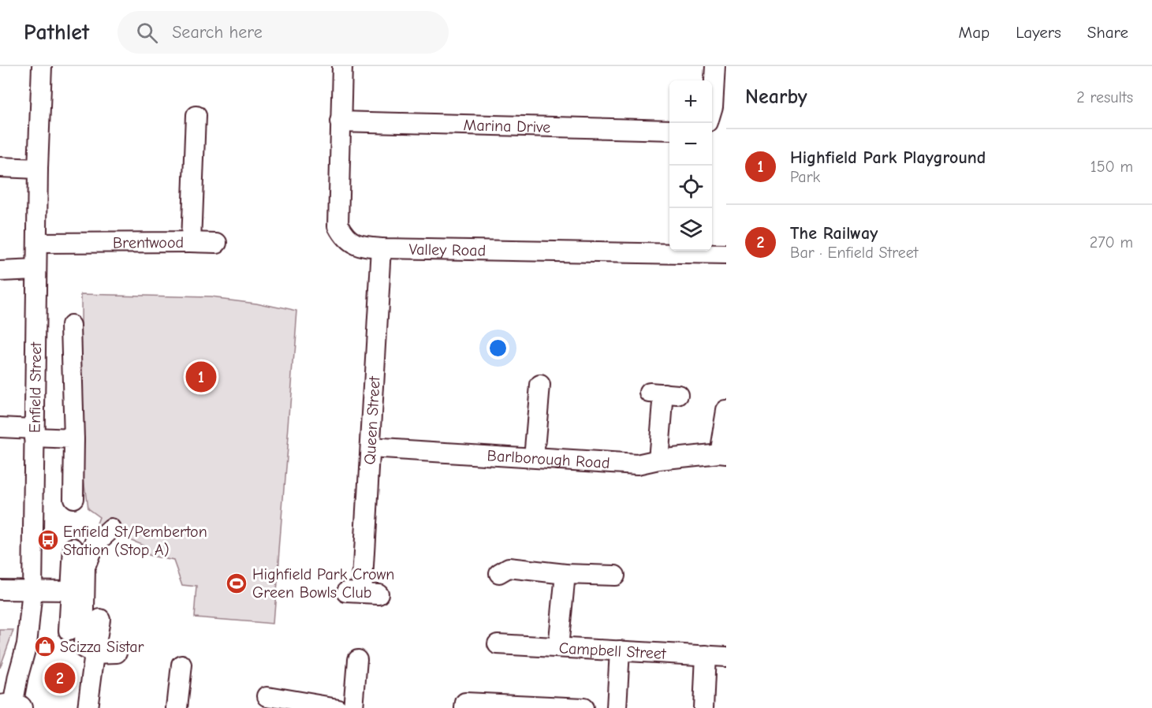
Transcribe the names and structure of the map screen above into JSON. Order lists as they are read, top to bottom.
{
  "streets": {
    "street": [
      "Marina Drive",
      "Brentwood",
      "Valley Road",
      "Enfield Street",
      "Queen Street",
      "Barlborough Road",
      "Campbell Street"
    ]
  },
  "crossings": [
    ["Marina Drive", "Valley Road"],
    ["Brentwood", "Enfield Street"],
    ["Valley Road", "Queen Street"],
    ["Queen Street", "Barlborough Road"]
  ],
  "places": {
    "bus stop": ["Enfield St/Pemberton Station (Stop A)"],
    "sports": ["Highfield Park Crown Green Bowls Club"],
    "shop": ["Scizza Sistar"]
  },
  "page": {
    "header": "Pathlet",
    "search": "Search here",
    "nav": ["Map", "Layers", "Share"],
    "heading": ["Nearby", "2 results"],
    "map_buttons": ["+", "−"],
    "list": [
      {
        "mark": "1",
        "name": "Highfield Park Playground",
        "note": "Park",
        "value": "150 m"
      },
      {
        "mark": "2",
        "name": "The Railway",
        "note": "Bar · Enfield Street",
        "value": "270 m"
      }
    ],
    "pins": ["1", "2"]
  }
}
